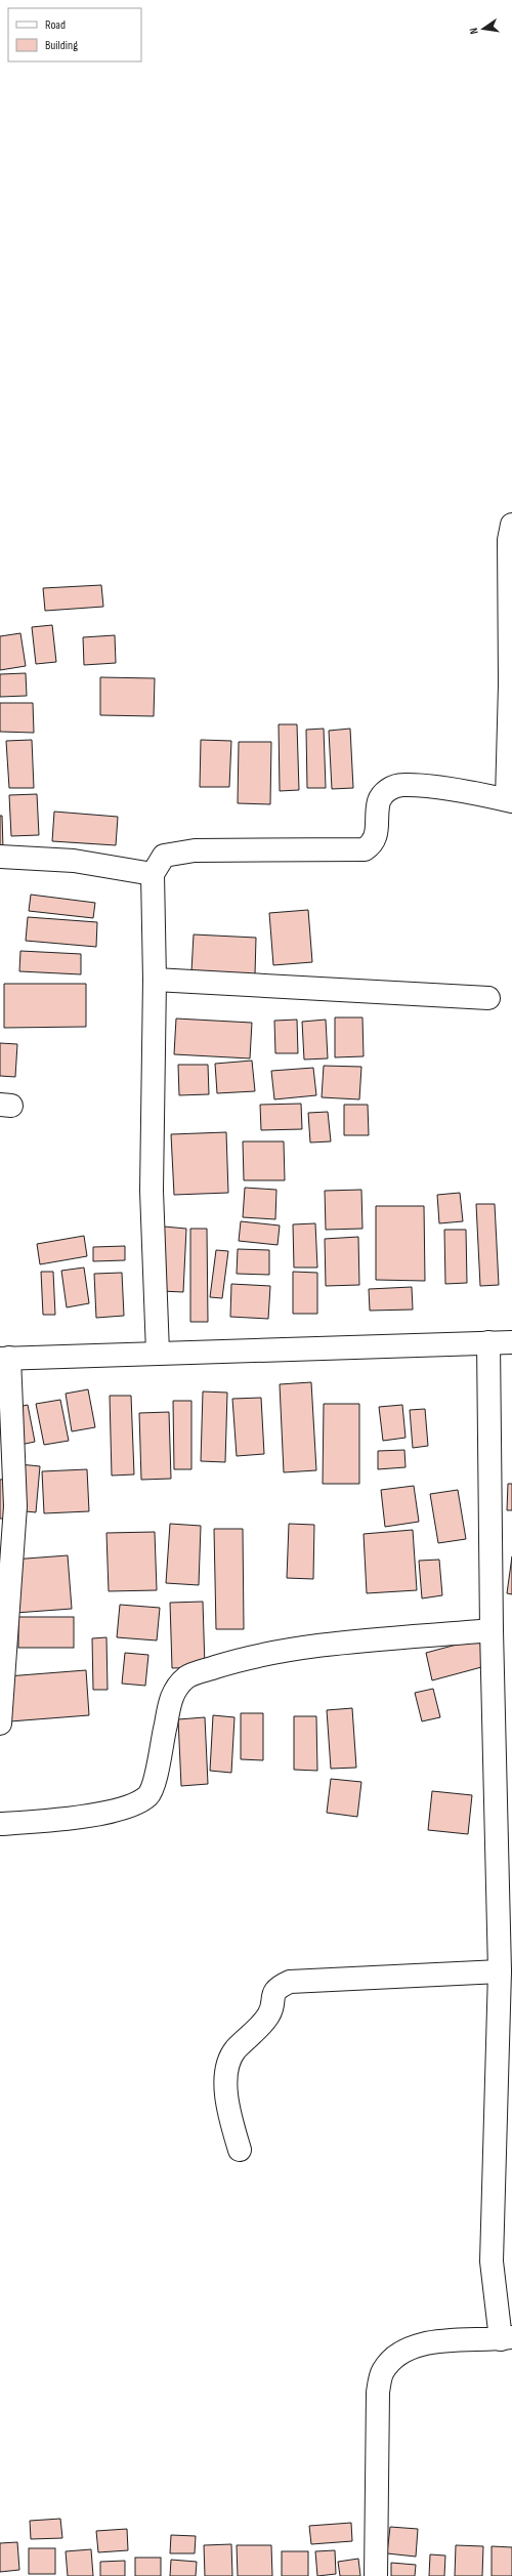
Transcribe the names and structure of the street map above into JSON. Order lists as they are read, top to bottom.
{
  "legend": ["Road", "Building"],
  "north": "left"
}
